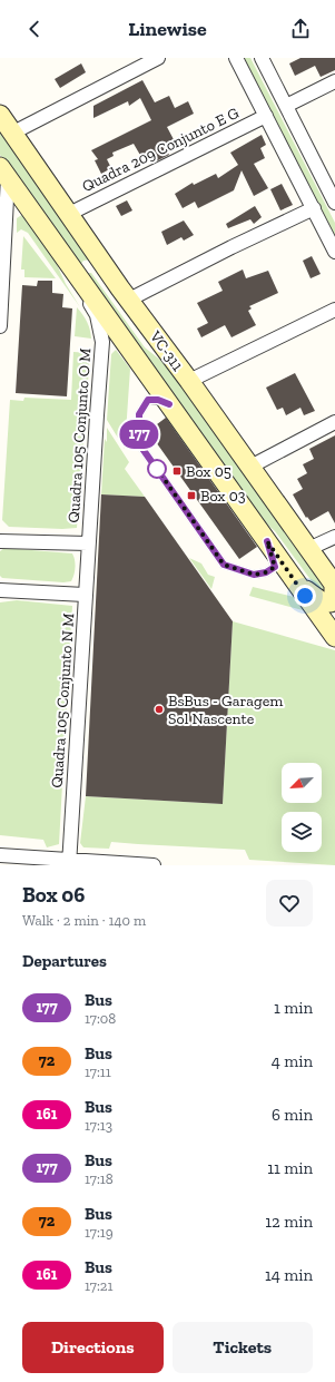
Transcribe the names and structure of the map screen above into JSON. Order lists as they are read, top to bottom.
{
  "streets": {
    "main road": ["VC-311"],
    "street": ["Quadra 209 Conjunto E G", "Quadra 105 Conjunto O M", "Quadra 105 Conjunto N M"]
  },
  "crossings": [
    ["Quadra 209 Conjunto E G", "VC-311"],
    ["VC-311", "Quadra 105 Conjunto O M"],
    ["Quadra 105 Conjunto O M", "Quadra 105 Conjunto N M"]
  ],
  "places": {
    "transit": ["Box 05", "Box 03"],
    "other": ["BsBus - Garagem Sol Nascente"]
  },
  "lines": ["bus line 177"],
  "north": "bottom left",
  "page": {
    "header": "Linewise",
    "on_map": "177",
    "heading": [
      ["Box 06", "Walk · 2 min · 140 m"],
      "Departures"
    ],
    "list": [
      {
        "mark": "177",
        "name": "Bus",
        "note": "17:08",
        "value": "1 min"
      },
      {
        "mark": "72",
        "name": "Bus",
        "note": "17:11",
        "value": "4 min"
      },
      {
        "mark": "161",
        "name": "Bus",
        "note": "17:13",
        "value": "6 min"
      },
      {
        "mark": "177",
        "name": "Bus",
        "note": "17:18",
        "value": "11 min"
      },
      {
        "mark": "72",
        "name": "Bus",
        "note": "17:19",
        "value": "12 min"
      },
      {
        "mark": "161",
        "name": "Bus",
        "note": "17:21",
        "value": "14 min"
      }
    ],
    "buttons": ["Directions", "Tickets"]
  }
}
